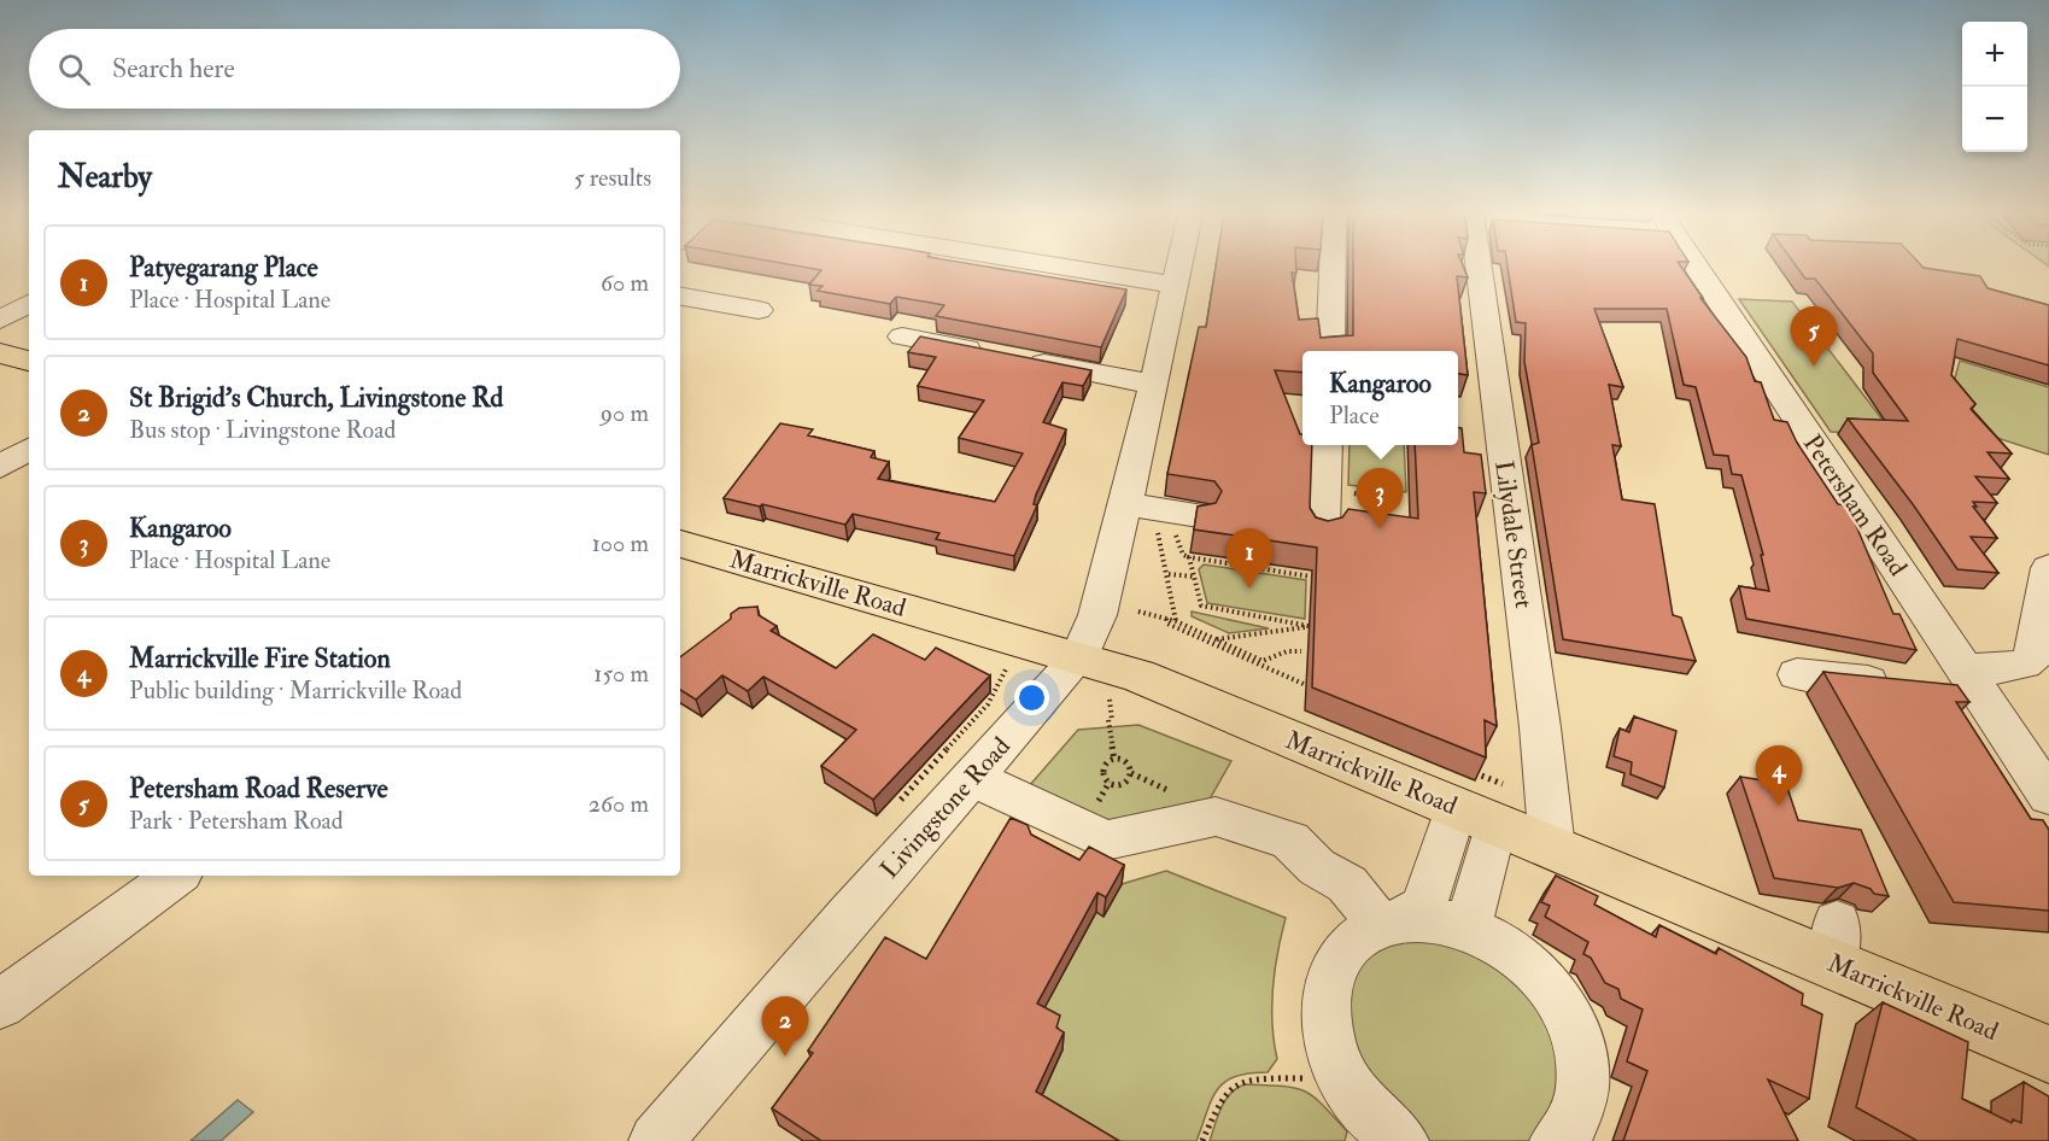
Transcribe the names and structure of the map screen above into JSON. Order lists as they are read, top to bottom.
{
  "streets": {
    "main road": ["Marrickville Road"],
    "street": ["Petersham Road", "Lilydale Street", "Livingstone Road"]
  },
  "crossings": [
    ["Lilydale Street", "Marrickville Road"],
    ["Marrickville Road", "Livingstone Road"]
  ],
  "page": {
    "map_buttons": ["+", "−"],
    "search": "Search here",
    "heading": ["Nearby", "5 results"],
    "list": [
      {
        "mark": "1",
        "name": "Patyegarang Place",
        "note": "Place · Hospital Lane",
        "value": "60 m"
      },
      {
        "mark": "2",
        "name": "St Brigid's Church, Livingstone Rd",
        "note": "Bus stop · Livingstone Road",
        "value": "90 m"
      },
      {
        "mark": "3",
        "name": "Kangaroo",
        "note": "Place · Hospital Lane",
        "value": "100 m"
      },
      {
        "mark": "4",
        "name": "Marrickville Fire Station",
        "note": "Public building · Marrickville Road",
        "value": "150 m"
      },
      {
        "mark": "5",
        "name": "Petersham Road Reserve",
        "note": "Park · Petersham Road",
        "value": "260 m"
      }
    ],
    "pins": [
      "5",
      "3",
      "1",
      "4",
      "2"
    ],
    "popup": ["Kangaroo", "Place"]
  }
}
